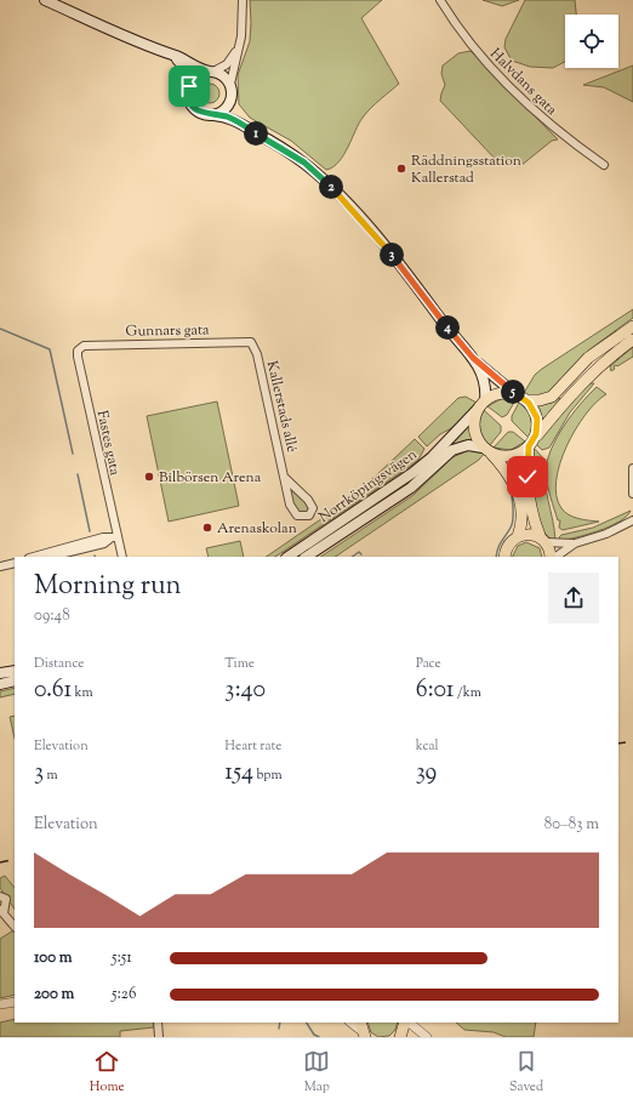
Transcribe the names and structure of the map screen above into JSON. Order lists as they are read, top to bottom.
{
  "streets": {
    "main road": ["Norrköpingsvägen"],
    "street": [
      "Halvdans gata",
      "Gunnars gata",
      "Kallerstads allé",
      "Fastes gata"
    ]
  },
  "crossings": [
    ["Gunnars gata", "Kallerstads allé"],
    ["Gunnars gata", "Fastes gata"]
  ],
  "places": ["Räddningsstation Kallerstad", "Bilbörsen Arena", "Arenaskolan"],
  "page": {
    "pins": [
      "1",
      "2",
      "3",
      "4",
      "5"
    ],
    "heading": ["Morning run", "09:48"],
    "stats": [
      ["Distance", "0.61 km"],
      ["Time", "3:40"],
      ["Pace", "6:01 /km"],
      ["Elevation", "3 m"],
      ["Heart rate", "154 bpm"],
      ["kcal", "39"]
    ],
    "chart": ["Elevation", "80–83 m"],
    "list": [
      {
        "name": "100 m",
        "note": "5:51"
      },
      {
        "name": "200 m",
        "note": "5:26"
      }
    ],
    "tabs": ["Home", "Map", "Saved"]
  }
}
